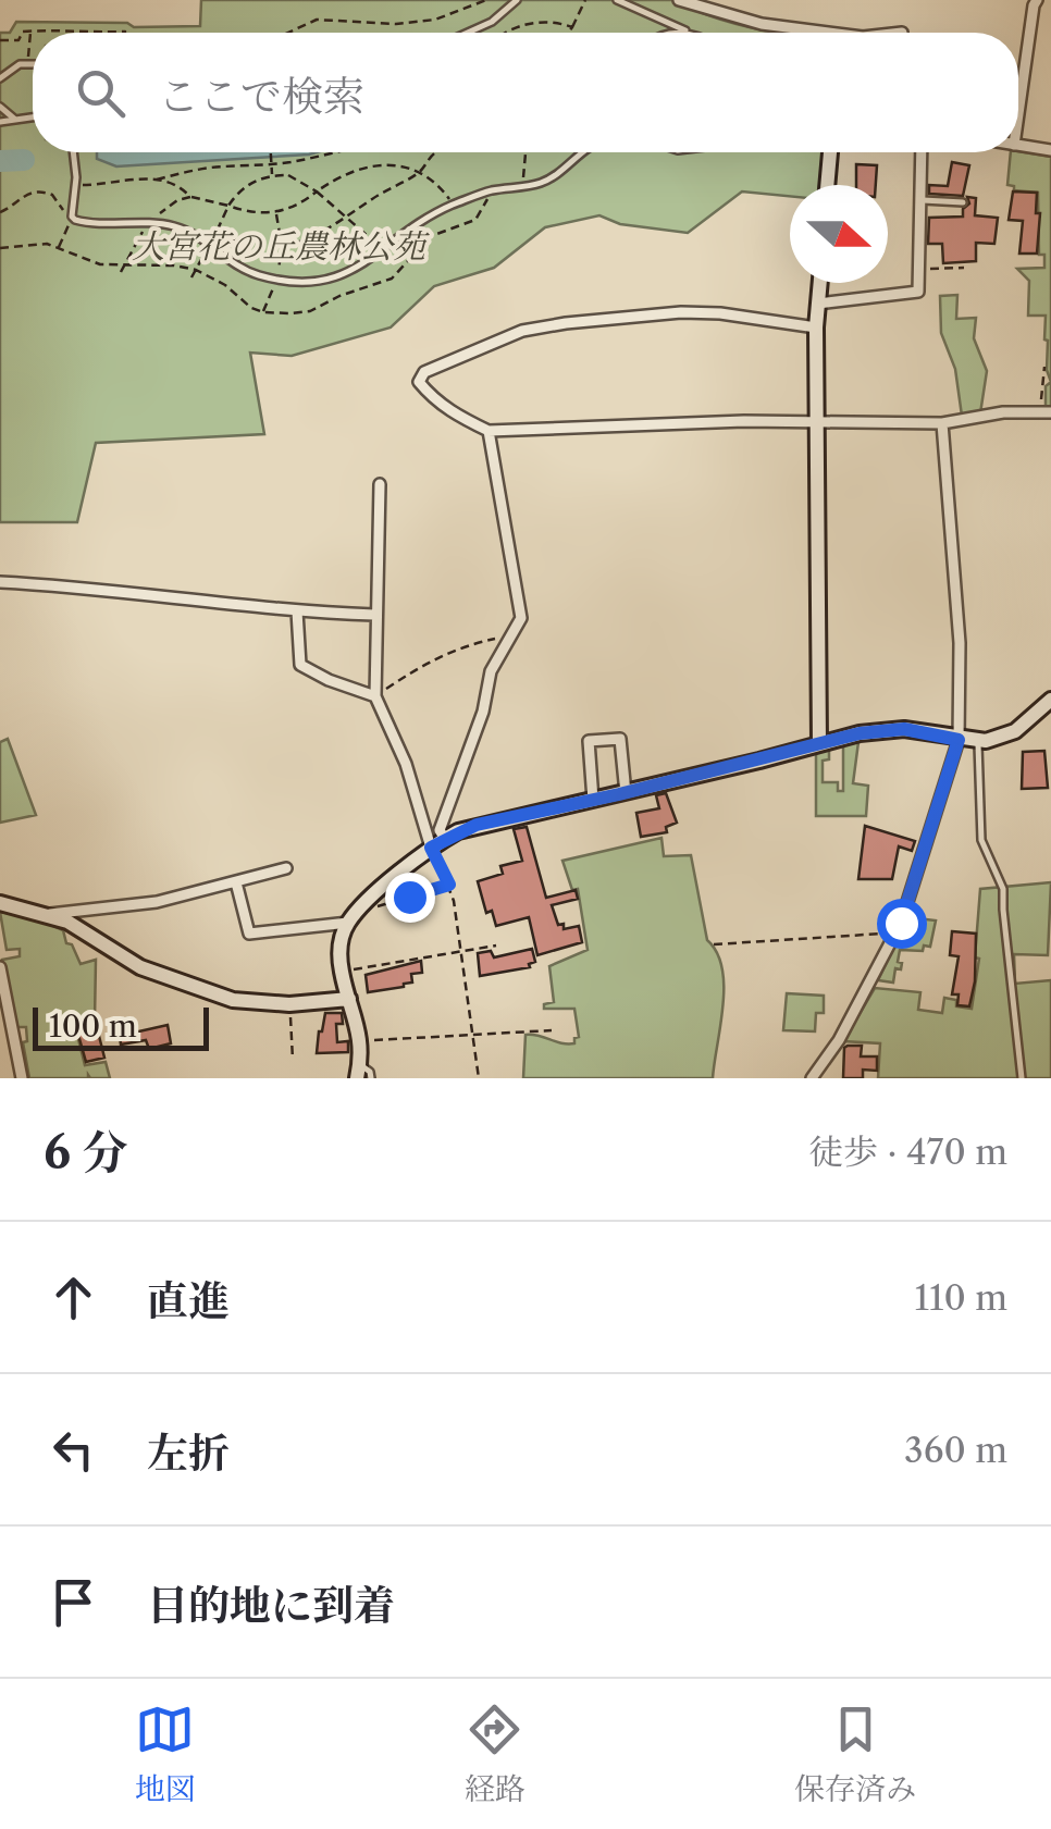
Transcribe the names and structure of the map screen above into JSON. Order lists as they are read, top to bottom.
{
  "parks": ["大宮花の丘農林公苑"],
  "scale_bar": "100 m",
  "north": "right",
  "page": {
    "search": "ここで検索",
    "scale": "100 m",
    "heading": ["6 分", "徒歩 · 470 m"],
    "list": [
      ["直進", "110 m"],
      ["左折", "360 m"],
      "目的地に到着"
    ],
    "nav": ["地図", "経路", "保存済み"]
  }
}
